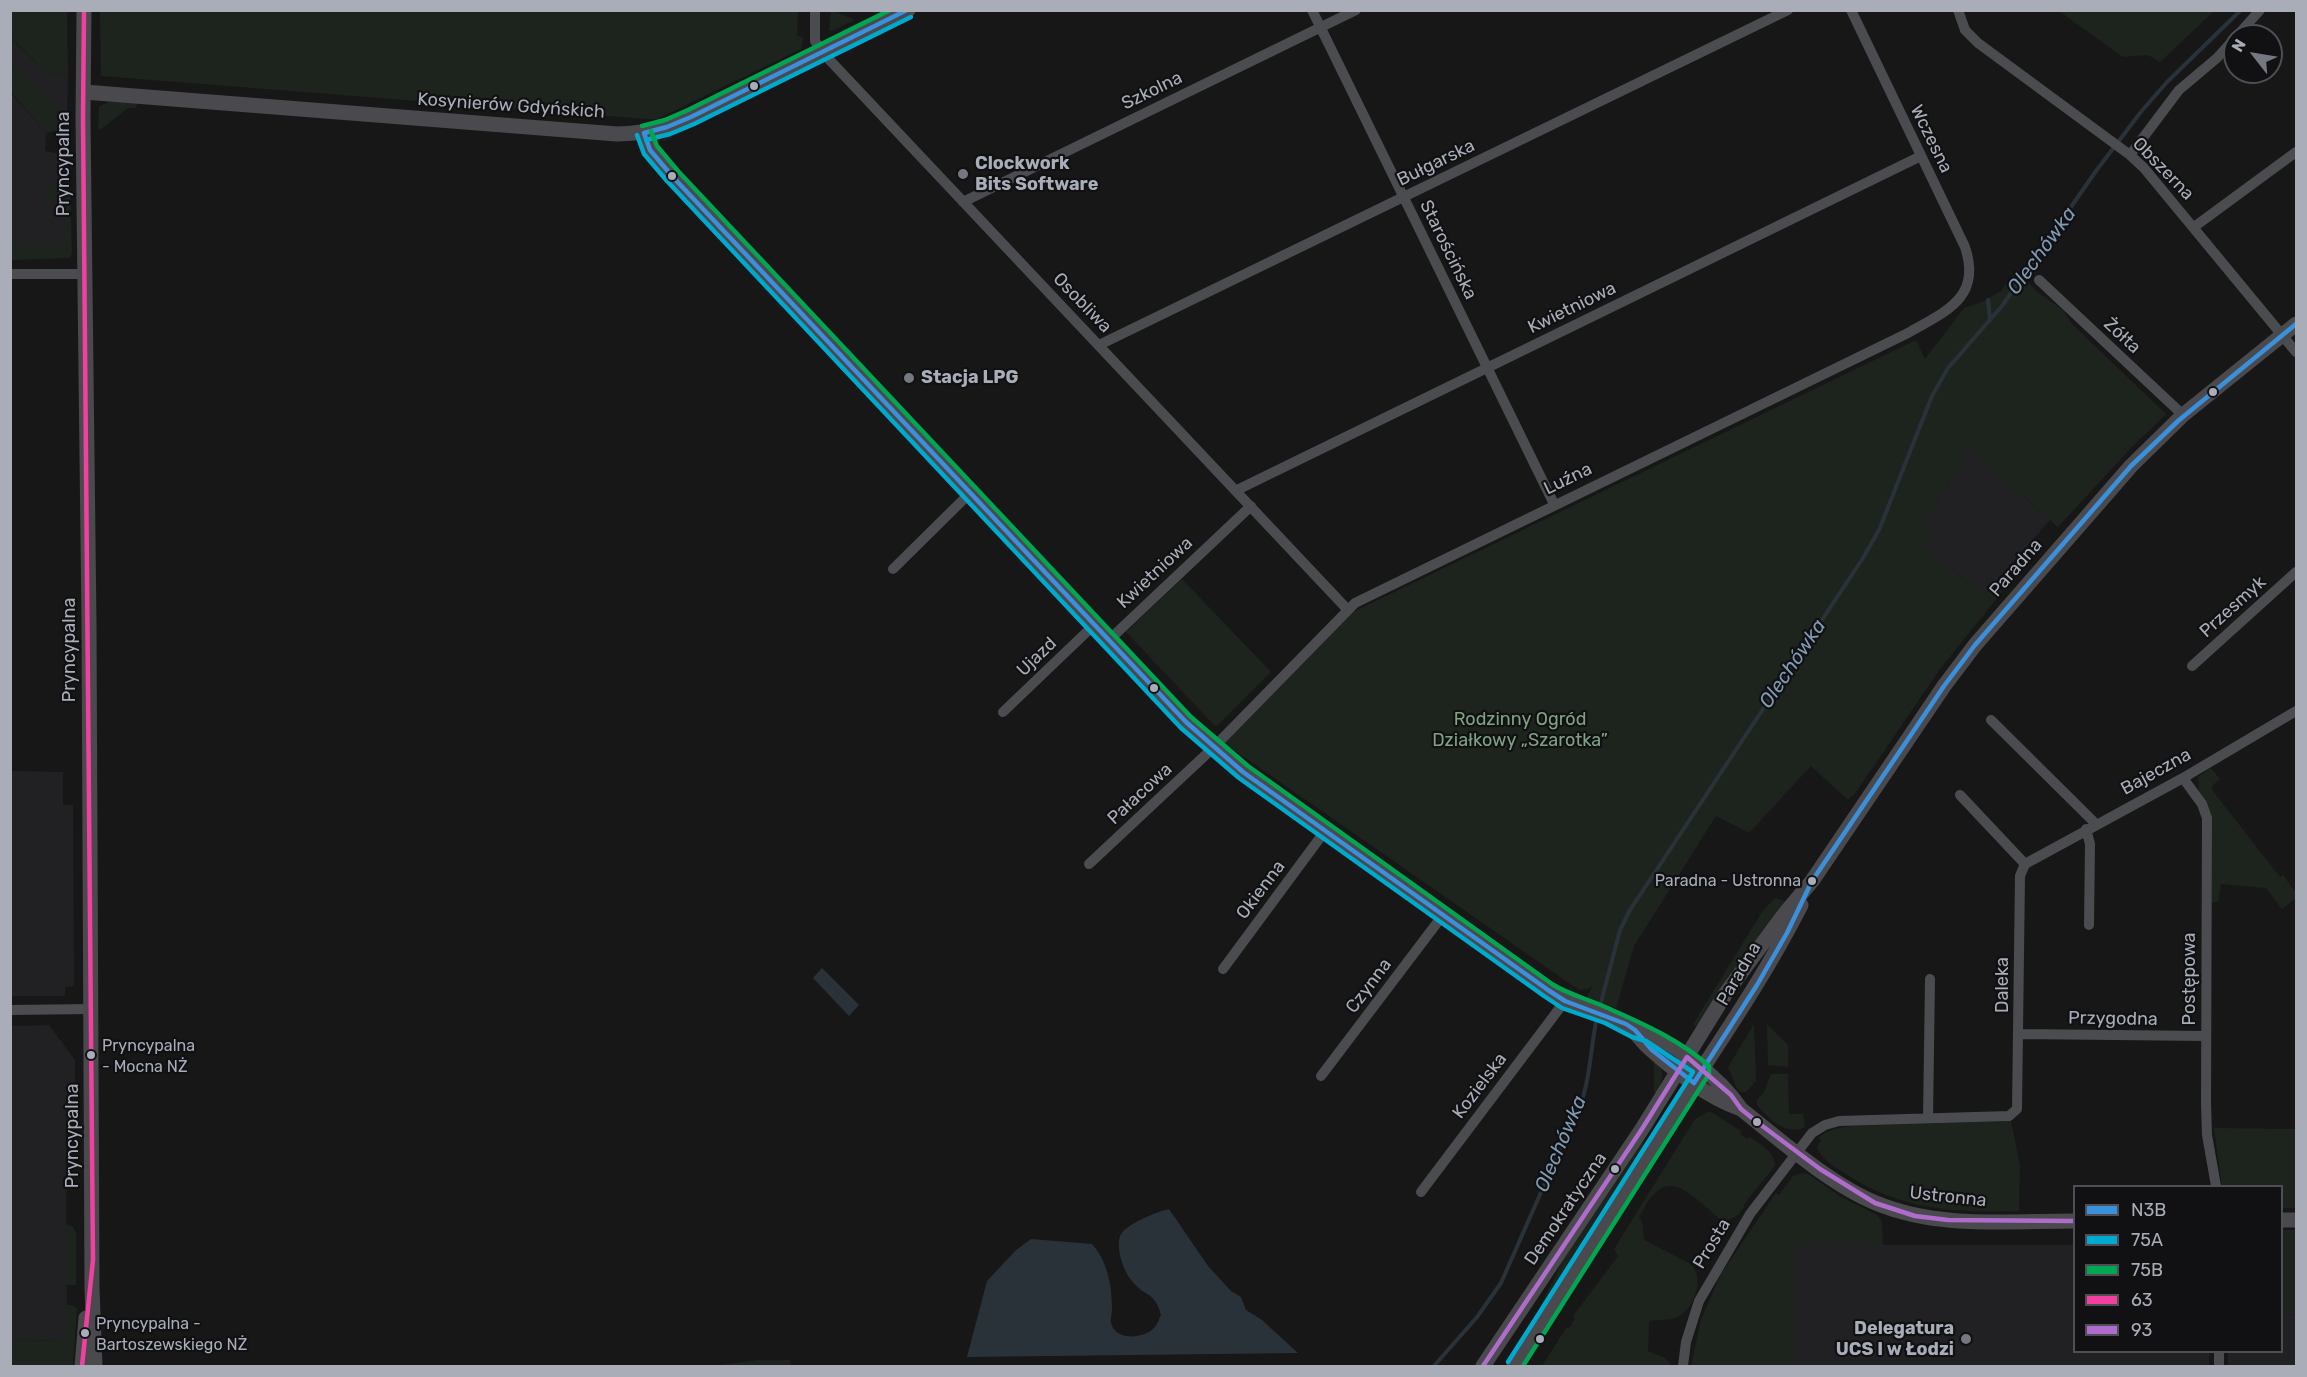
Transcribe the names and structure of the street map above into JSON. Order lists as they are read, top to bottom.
{
  "streets": {
    "street": [
      "Szkolna",
      "Kosynierów Gdyńskich",
      "Wczesna",
      "Bułgarska",
      "Pryncypalna",
      "Obszerna",
      "Starościńska",
      "Osobliwa",
      "Kwietniowa",
      "Żółta",
      "Luźna",
      "Paradna",
      "Przesmyk",
      "Ujazd",
      "Bajeczna",
      "Pałacowa",
      "Okienna",
      "Postępowa",
      "Daleka",
      "Czynna",
      "Przygodna",
      "Kozielska",
      "Ustronna",
      "Demokratyczna",
      "Prosta"
    ]
  },
  "crossings": [
    ["Szkolna", "Starościńska"],
    ["Szkolna", "Osobliwa"],
    ["Kosynierów Gdyńskich", "Pryncypalna"],
    ["Kosynierów Gdyńskich", "Osobliwa"],
    ["Kosynierów Gdyńskich", "Ustronna"],
    ["Wczesna", "Kwietniowa"],
    ["Wczesna", "Luźna"],
    ["Bułgarska", "Starościńska"],
    ["Bułgarska", "Osobliwa"],
    ["Obszerna", "Paradna"],
    ["Starościńska", "Kwietniowa"],
    ["Starościńska", "Luźna"],
    ["Osobliwa", "Kwietniowa"],
    ["Osobliwa", "Luźna"],
    ["Kwietniowa", "Ustronna"],
    ["Żółta", "Paradna"],
    ["Luźna", "Pałacowa"],
    ["Luźna", "Ustronna"],
    ["Paradna", "Ustronna"],
    ["Paradna", "Demokratyczna"],
    ["Ujazd", "Ustronna"],
    ["Bajeczna", "Postępowa"],
    ["Bajeczna", "Daleka"],
    ["Pałacowa", "Ustronna"],
    ["Okienna", "Ustronna"],
    ["Postępowa", "Przygodna"],
    ["Daleka", "Przygodna"],
    ["Daleka", "Prosta"],
    ["Czynna", "Ustronna"],
    ["Kozielska", "Ustronna"],
    ["Ustronna", "Demokratyczna"],
    ["Ustronna", "Prosta"]
  ],
  "water": ["Olechówka"],
  "parks": ["Rodzinny Ogród Działkowy „Szarotka”"],
  "places": [
    "Clockwork Bits Software",
    "Stacja LPG",
    "Paradna - Ustronna",
    "Pryncypalna - Mocna NŻ",
    "Pryncypalna - Bartoszewskiego NŻ",
    "Delegatura UCS I w Łodzi"
  ],
  "lines": [
    "transit line N3B",
    "transit line 75B",
    "transit line 63",
    "transit line 75A",
    "transit line 93"
  ],
  "legend": [
    "N3B",
    "75A",
    "75B",
    "63",
    "93"
  ],
  "north": "top left"
}
